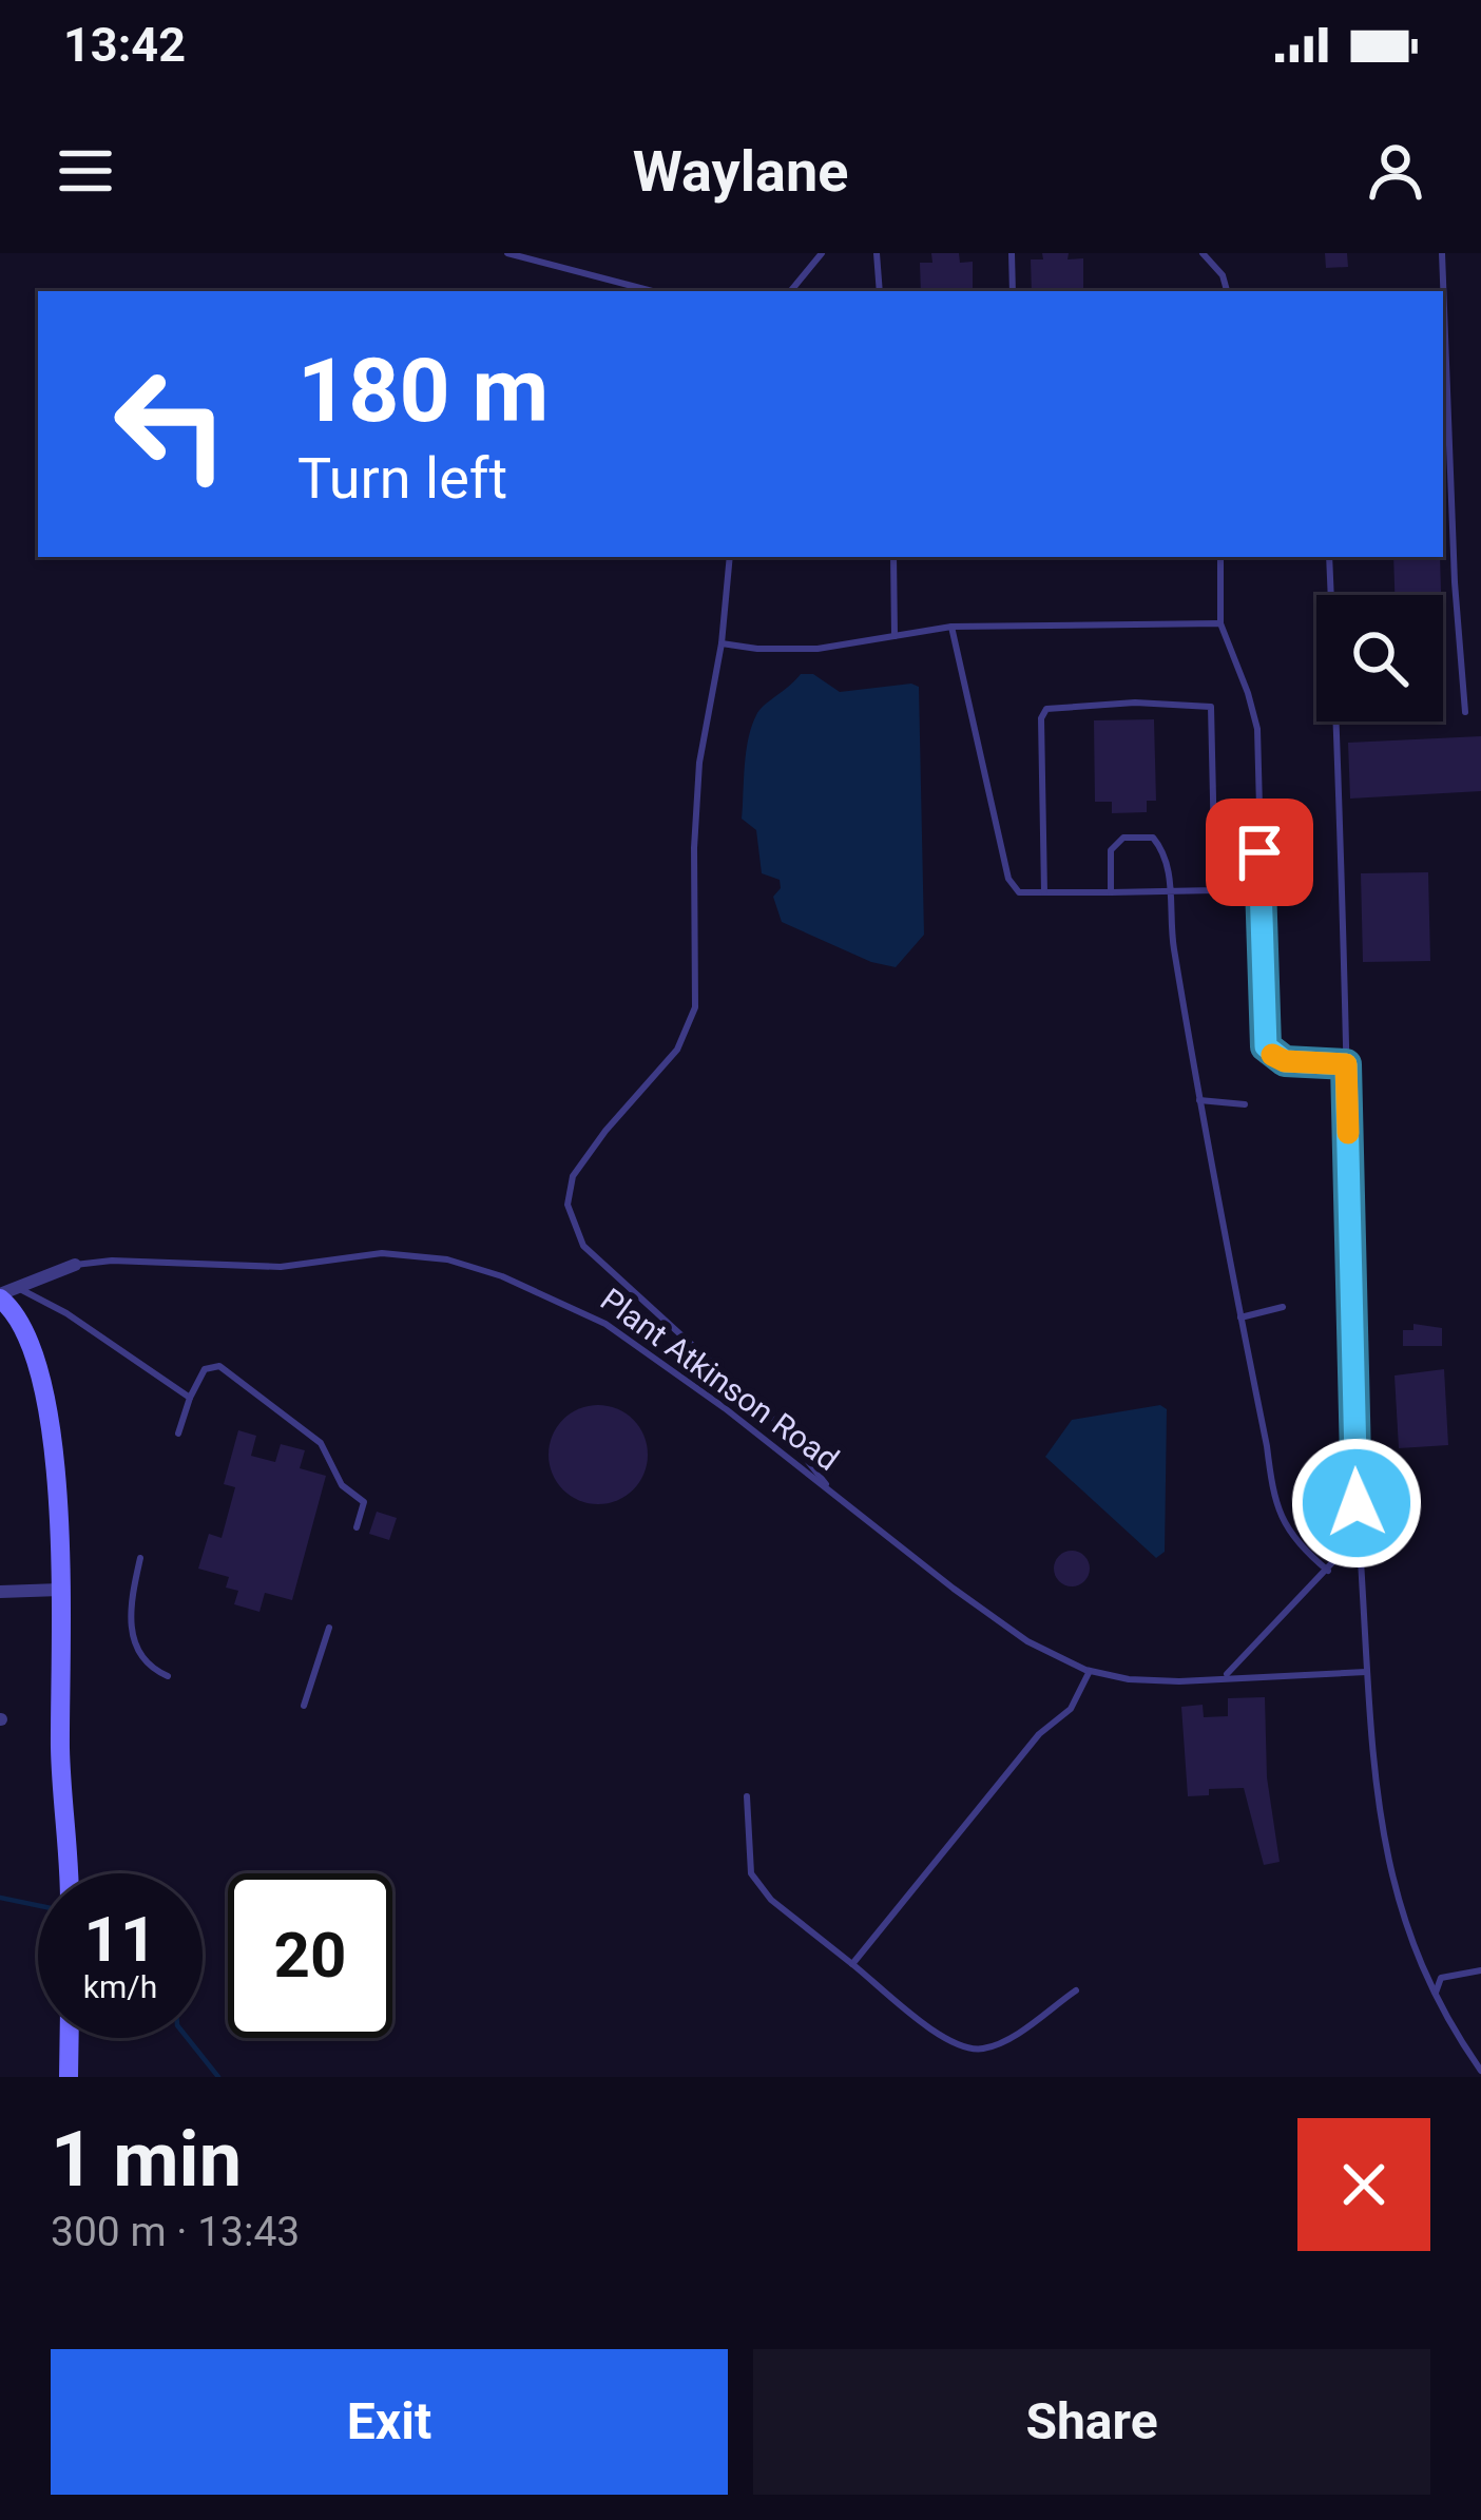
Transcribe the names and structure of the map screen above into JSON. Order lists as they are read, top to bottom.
{
  "streets": {
    "street": ["Plant Atkinson Road"]
  },
  "page": {
    "status": "13:42",
    "header": "Waylane",
    "turn": ["180 m", "Turn left"],
    "speed": "11 km/h",
    "limit": "20",
    "heading": ["1 min", "300 m · 13:43"],
    "buttons": ["Exit", "Share"]
  }
}
